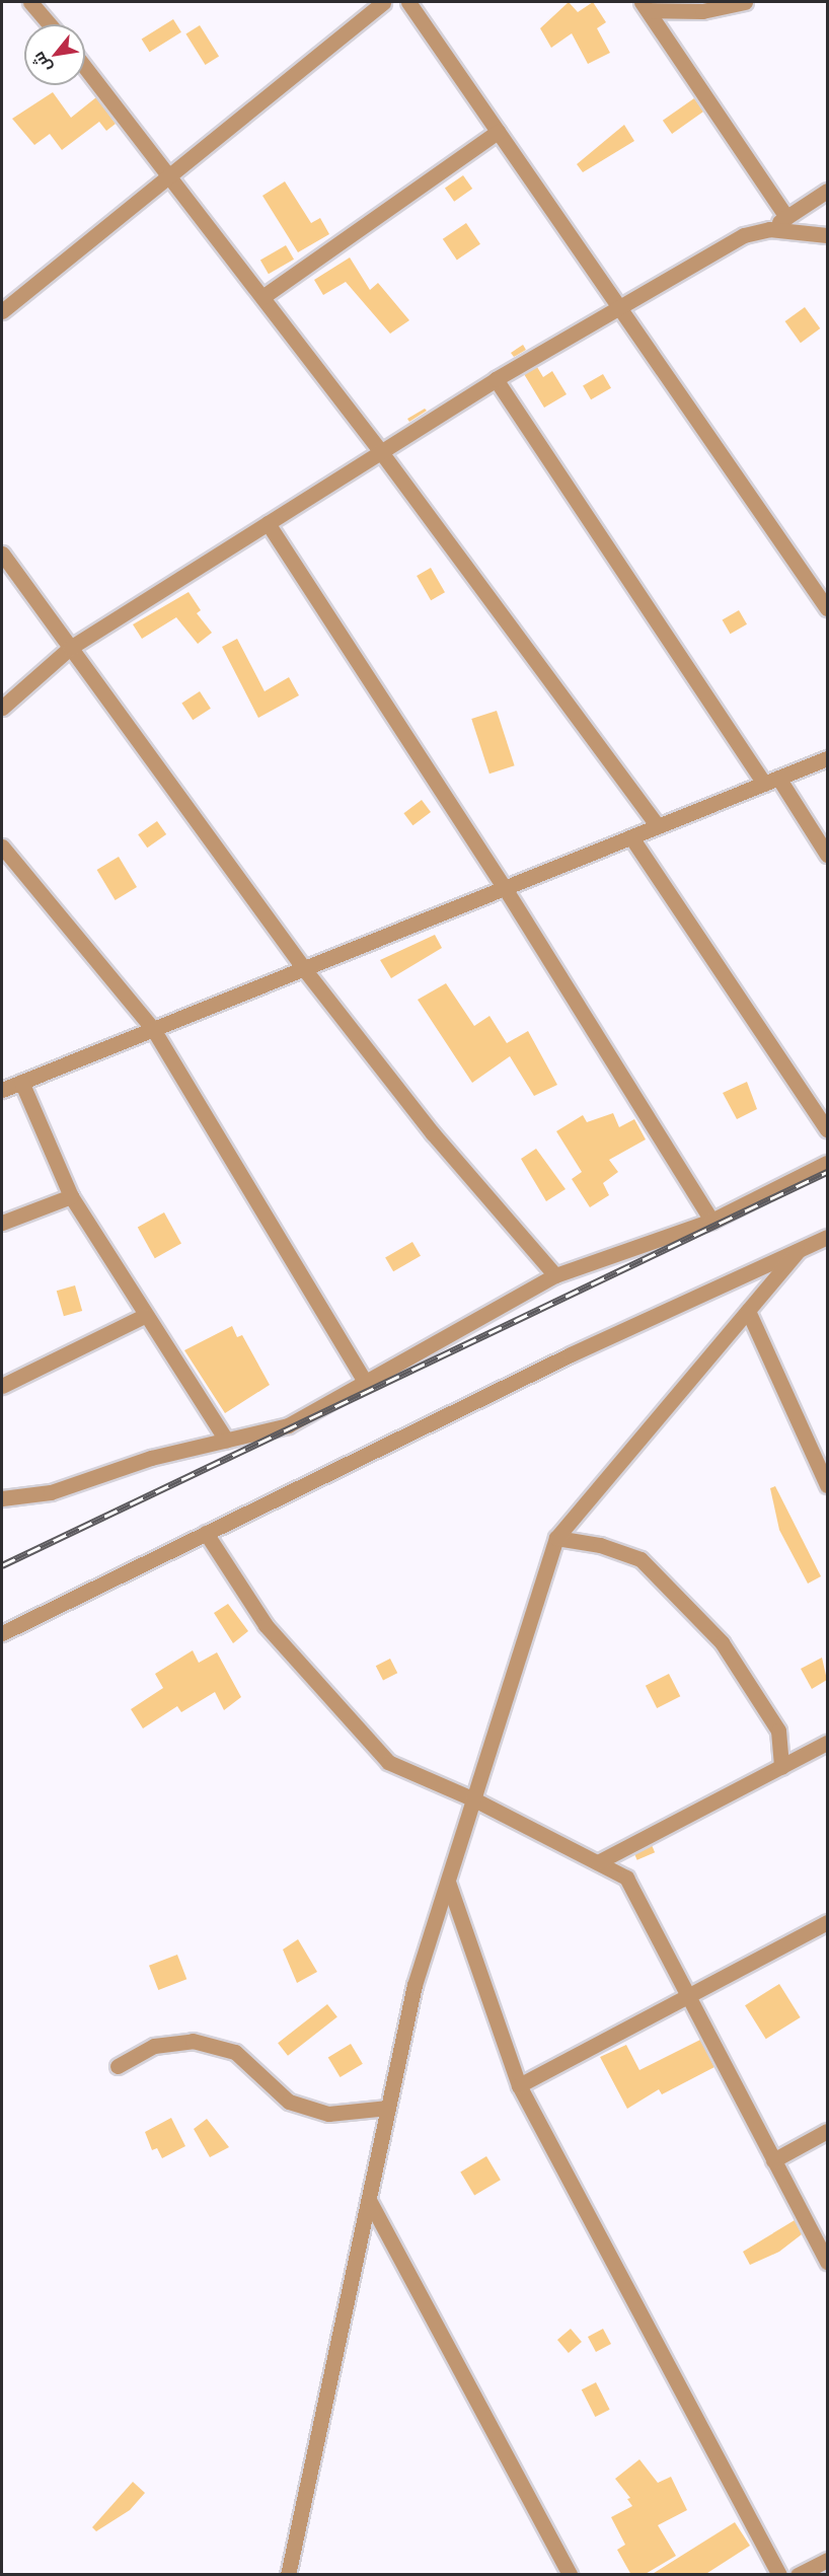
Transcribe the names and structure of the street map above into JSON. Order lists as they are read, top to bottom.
{
  "north": "bottom left"
}
